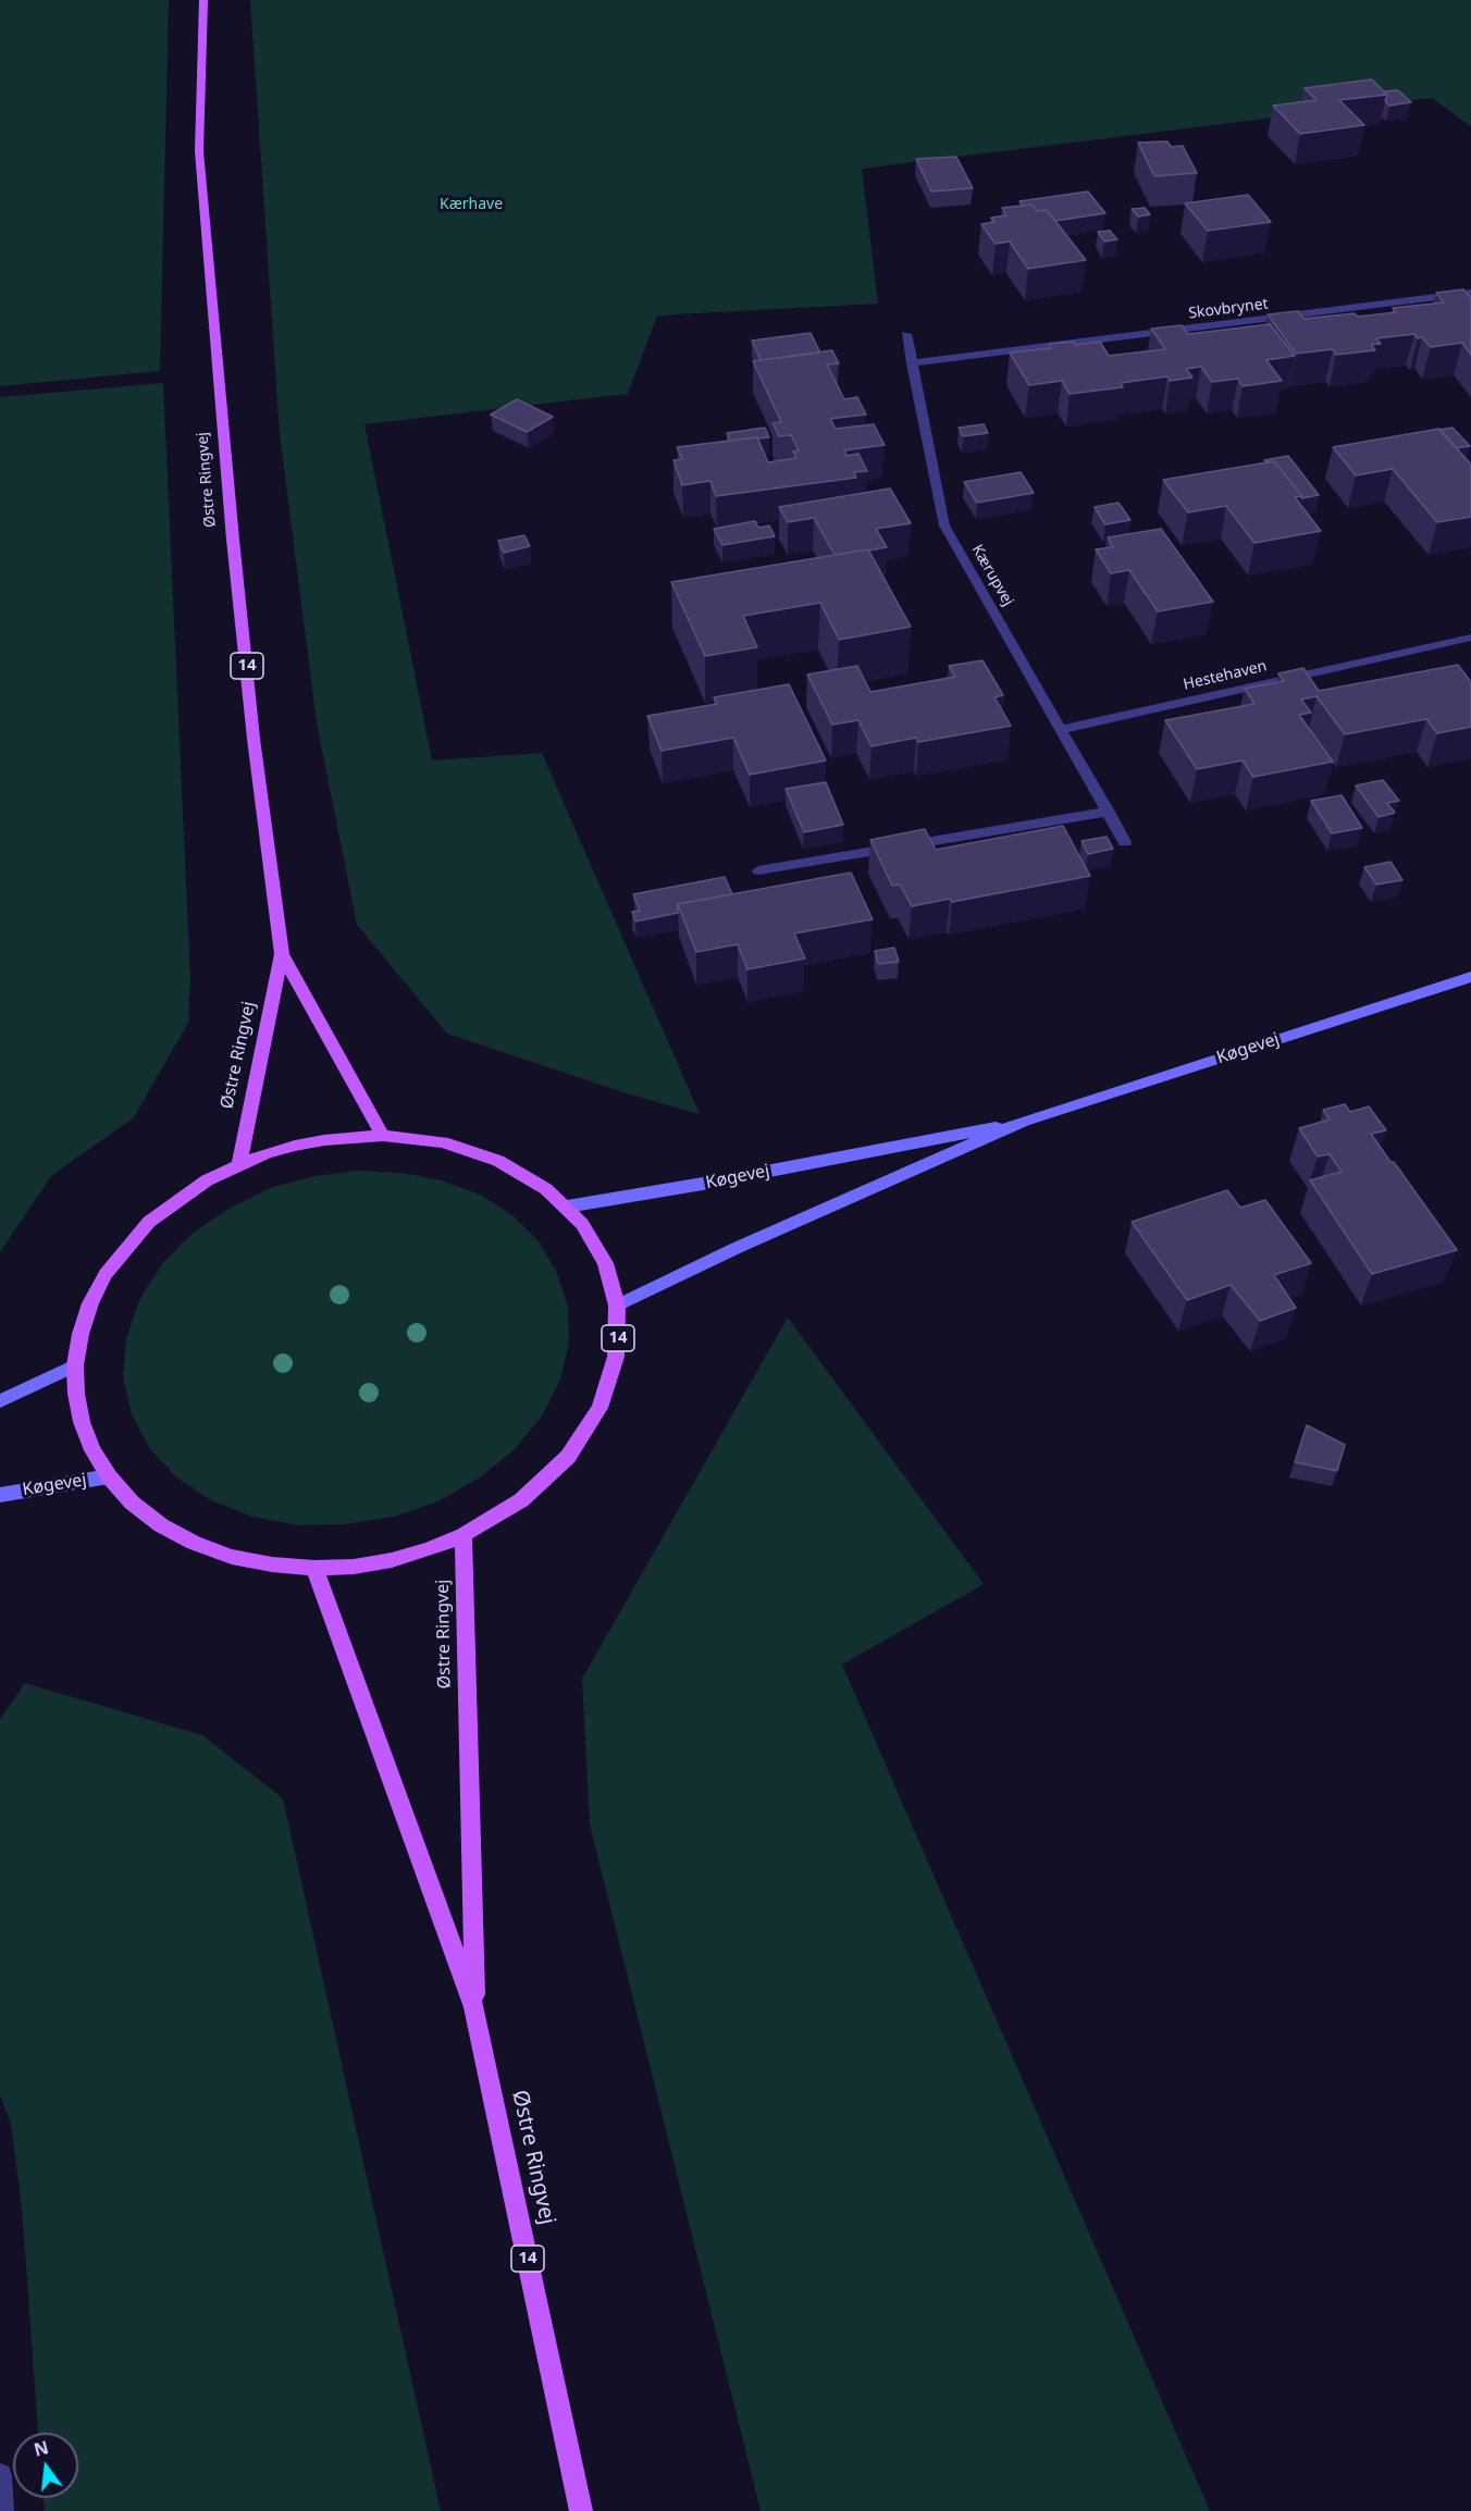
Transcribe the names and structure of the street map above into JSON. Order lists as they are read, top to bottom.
{
  "streets": {
    "main road": ["Østre Ringvej", "14", "Køgevej"],
    "street": ["Skovbrynet", "Kærupvej", "Hestehaven"]
  },
  "crossings": [
    ["Skovbrynet", "Kærupvej"],
    ["Østre Ringvej", "14"],
    ["Kærupvej", "Hestehaven"],
    ["14", "Køgevej"]
  ],
  "parks": ["Kærhave"],
  "north": "top"
}
